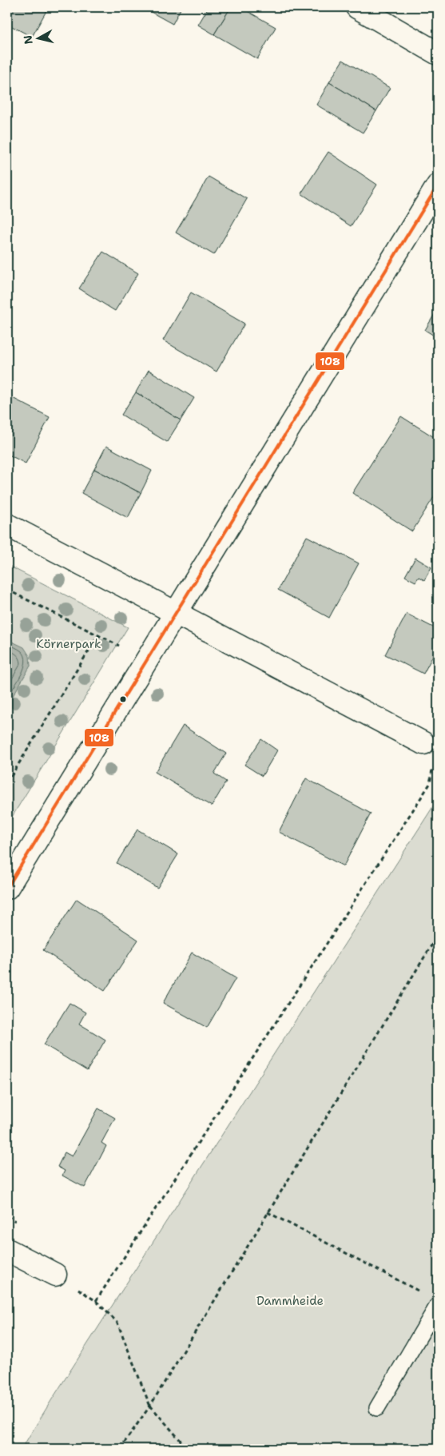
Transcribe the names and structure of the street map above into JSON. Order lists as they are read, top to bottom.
{
  "parks": ["Körnerpark", "Dammheide"],
  "lines": ["transit line 108"],
  "north": "left"
}
